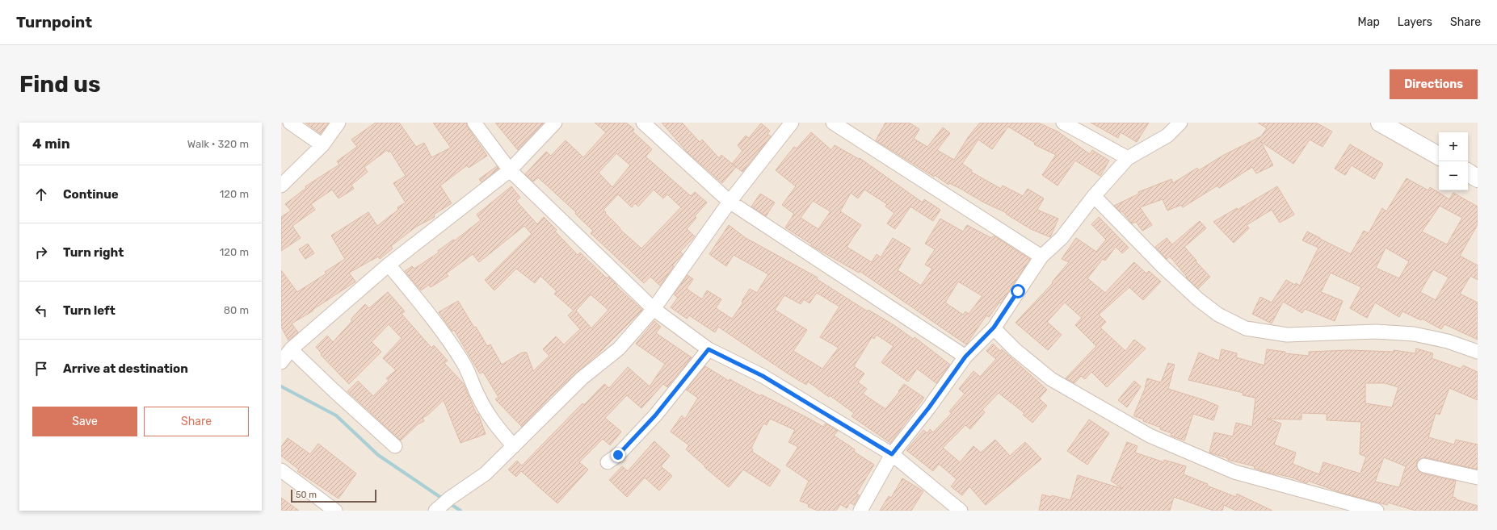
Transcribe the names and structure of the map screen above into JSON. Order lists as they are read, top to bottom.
{
  "scale_bar": "50 m",
  "page": {
    "header": "Turnpoint",
    "nav": ["Map", "Layers", "Share"],
    "buttons": [
      "Directions",
      ["Save", "Share"]
    ],
    "title": "Find us",
    "heading": ["4 min", "Walk · 320 m"],
    "map_buttons": ["+", "−"],
    "list": [
      ["Continue", "120 m"],
      ["Turn right", "120 m"],
      ["Turn left", "80 m"],
      "Arrive at destination"
    ],
    "scale": "50 m"
  }
}
